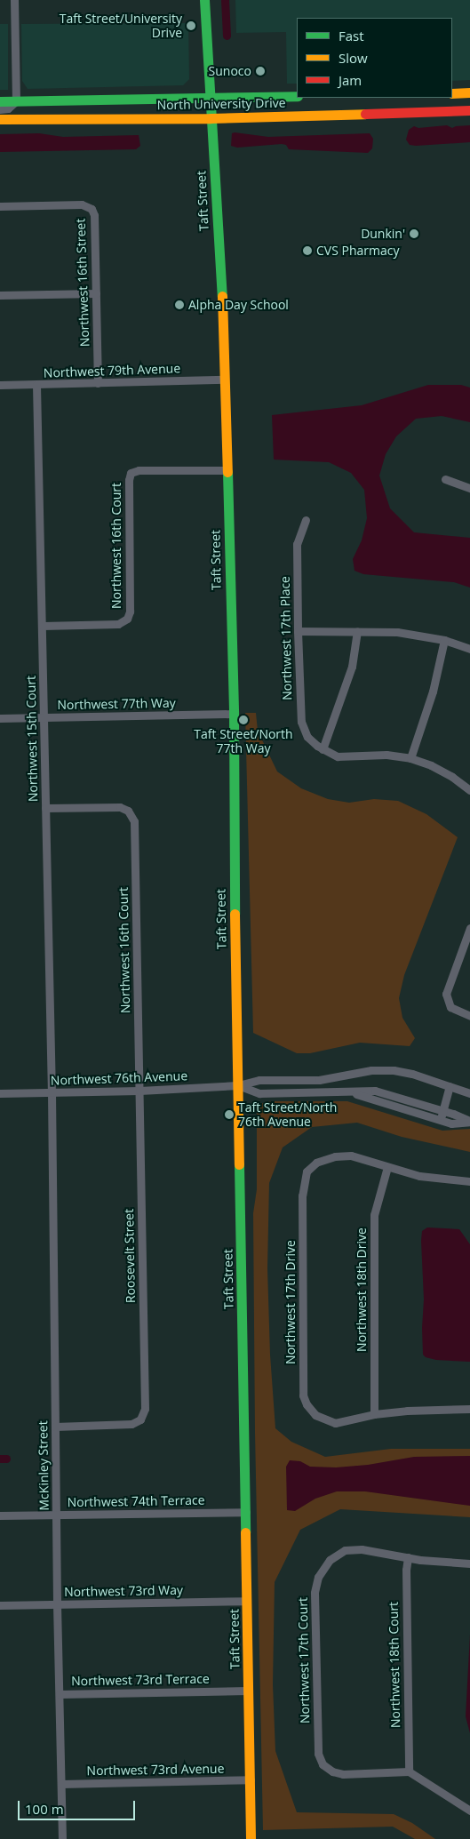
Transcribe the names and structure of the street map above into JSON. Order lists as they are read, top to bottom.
{
  "streets": {
    "street": [
      "North University Drive",
      "Taft Street",
      "Northwest 16th Street",
      "Northwest 79th Avenue",
      "Northwest 16th Court",
      "Northwest 17th Place",
      "Northwest 77th Way",
      "Northwest 15th Court",
      "Northwest 76th Avenue",
      "Roosevelt Street",
      "Northwest 18th Drive",
      "Northwest 17th Drive",
      "McKinley Street",
      "Northwest 74th Terrace",
      "Northwest 73rd Way",
      "Northwest 17th Court",
      "Northwest 18th Court",
      "Northwest 73rd Terrace",
      "Northwest 73rd Avenue"
    ]
  },
  "crossings": [
    ["North University Drive", "Taft Street"],
    ["Taft Street", "Northwest 79th Avenue"],
    ["Taft Street", "Northwest 16th Court"],
    ["Taft Street", "Northwest 77th Way"],
    ["Taft Street", "Northwest 76th Avenue"],
    ["Taft Street", "Northwest 74th Terrace"],
    ["Taft Street", "Northwest 73rd Way"],
    ["Taft Street", "Northwest 73rd Terrace"],
    ["Taft Street", "Northwest 73rd Avenue"],
    ["Northwest 16th Street", "Northwest 79th Avenue"],
    ["Northwest 79th Avenue", "Northwest 15th Court"],
    ["Northwest 16th Court", "Northwest 15th Court"],
    ["Northwest 16th Court", "Northwest 76th Avenue"],
    ["Northwest 16th Court", "Roosevelt Street"],
    ["Northwest 77th Way", "Northwest 15th Court"],
    ["Northwest 15th Court", "Northwest 76th Avenue"],
    ["Northwest 15th Court", "McKinley Street"],
    ["Northwest 76th Avenue", "Roosevelt Street"],
    ["Northwest 76th Avenue", "McKinley Street"],
    ["Roosevelt Street", "McKinley Street"],
    ["Northwest 18th Drive", "Northwest 17th Drive"],
    ["McKinley Street", "Northwest 74th Terrace"],
    ["McKinley Street", "Northwest 73rd Way"],
    ["McKinley Street", "Northwest 73rd Terrace"],
    ["McKinley Street", "Northwest 73rd Avenue"],
    ["Northwest 17th Court", "Northwest 18th Court"]
  ],
  "places": [
    "Taft Street/University Drive",
    "Sunoco",
    "Dunkin'",
    "CVS Pharmacy",
    "Alpha Day School",
    "Taft Street/North 77th Way",
    "Taft Street/North 76th Avenue"
  ],
  "legend": ["Fast", "Slow", "Jam"],
  "scale_bar": "100 m"
}
